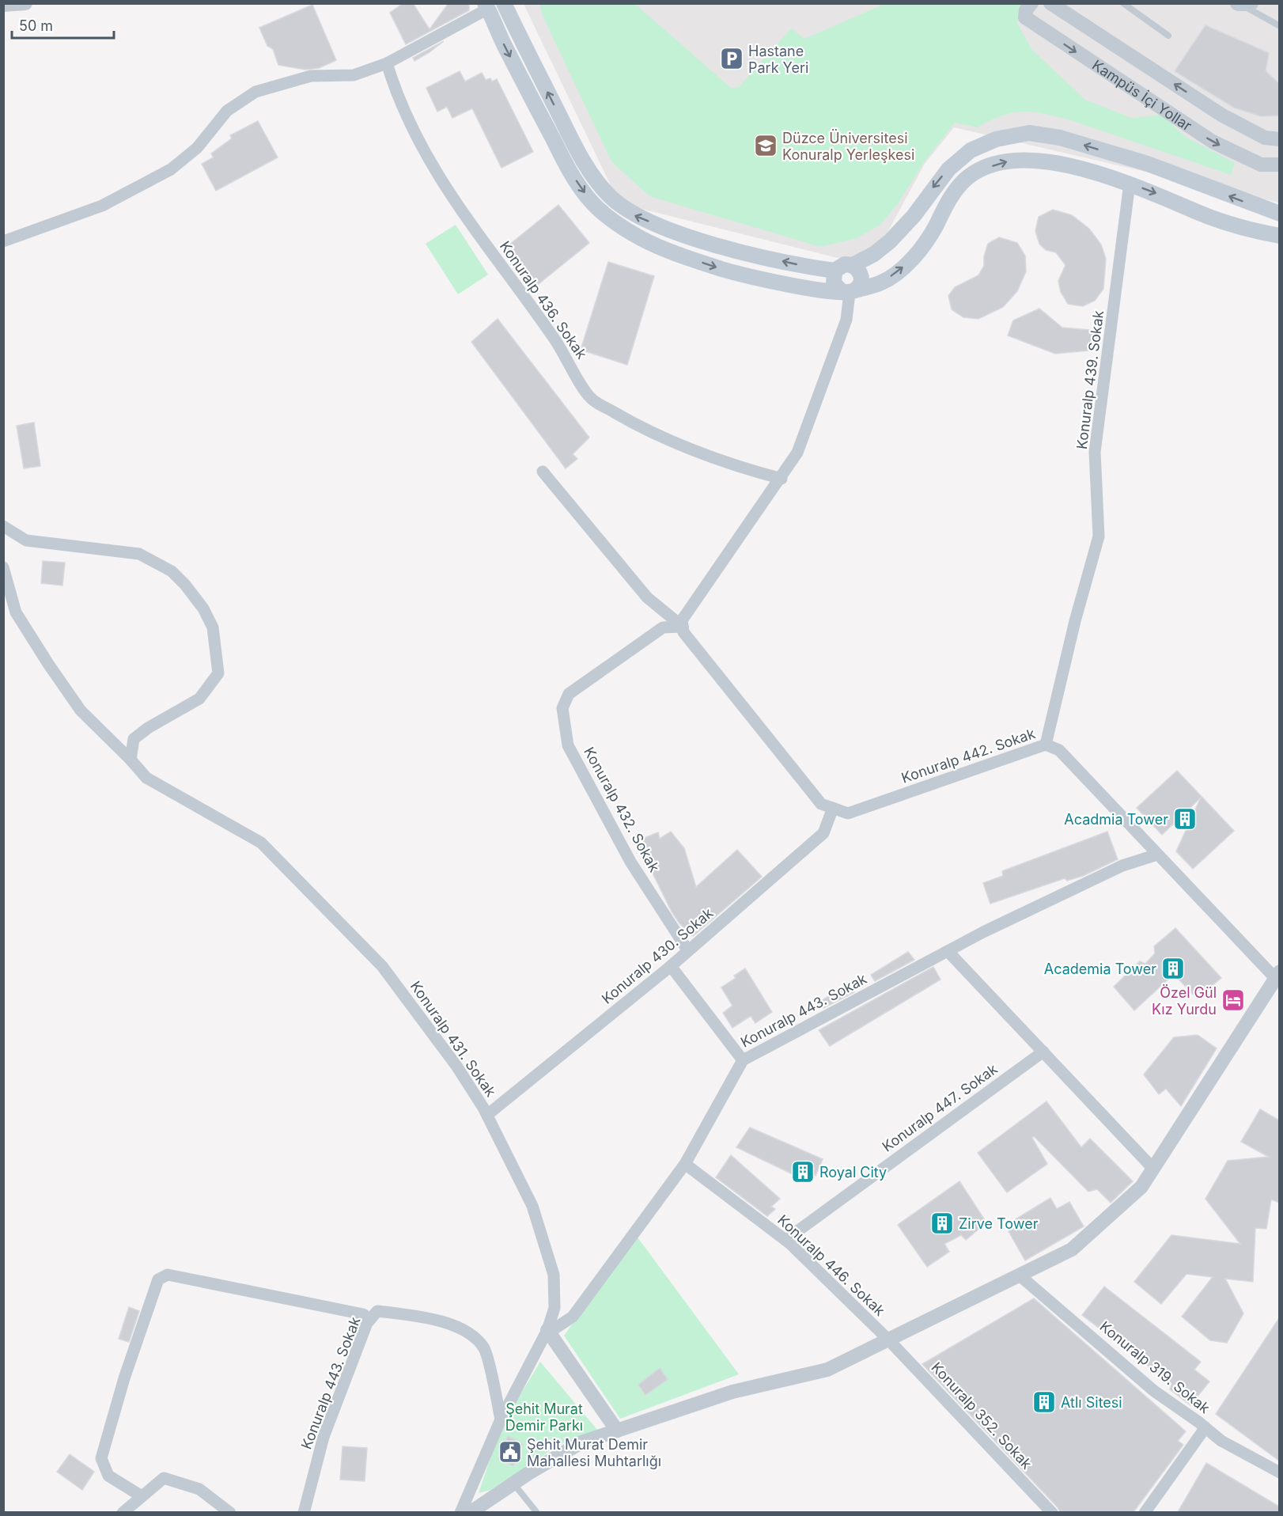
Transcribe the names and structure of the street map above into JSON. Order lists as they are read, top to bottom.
{
  "streets": {
    "street": [
      "Kampüs İçi Yollar",
      "Konuralp 436. Sokak",
      "Konuralp 439. Sokak",
      "Konuralp 442. Sokak",
      "Konuralp 432. Sokak",
      "Konuralp 430. Sokak",
      "Konuralp 443. Sokak",
      "Konuralp 431. Sokak",
      "Konuralp 447. Sokak",
      "Konuralp 446. Sokak",
      "Konuralp 319. Sokak",
      "Konuralp 352. Sokak"
    ]
  },
  "crossings": [
    ["Konuralp 439. Sokak", "Konuralp 442. Sokak"],
    ["Konuralp 442. Sokak", "Konuralp 430. Sokak"],
    ["Konuralp 442. Sokak", "Konuralp 443. Sokak"],
    ["Konuralp 432. Sokak", "Konuralp 430. Sokak"],
    ["Konuralp 430. Sokak", "Konuralp 431. Sokak"],
    ["Konuralp 443. Sokak", "Konuralp 431. Sokak"],
    ["Konuralp 443. Sokak", "Konuralp 446. Sokak"],
    ["Konuralp 447. Sokak", "Konuralp 446. Sokak"],
    ["Konuralp 446. Sokak", "Konuralp 352. Sokak"]
  ],
  "parks": ["Şehit Murat Demir Parkı"],
  "places": {
    "parking": ["Hastane Park Yeri"],
    "school or university": ["Düzce Üniversitesi Konuralp Yerleşkesi"],
    "building": [
      "Acadmia Tower",
      "Academia Tower",
      "Royal City",
      "Zirve Tower",
      "Atlı Sitesi"
    ],
    "hotel": ["Özel Gül Kız Yurdu"],
    "public building": ["Şehit Murat Demir Mahallesi Muhtarlığı"]
  },
  "scale_bar": "50 m"
}
